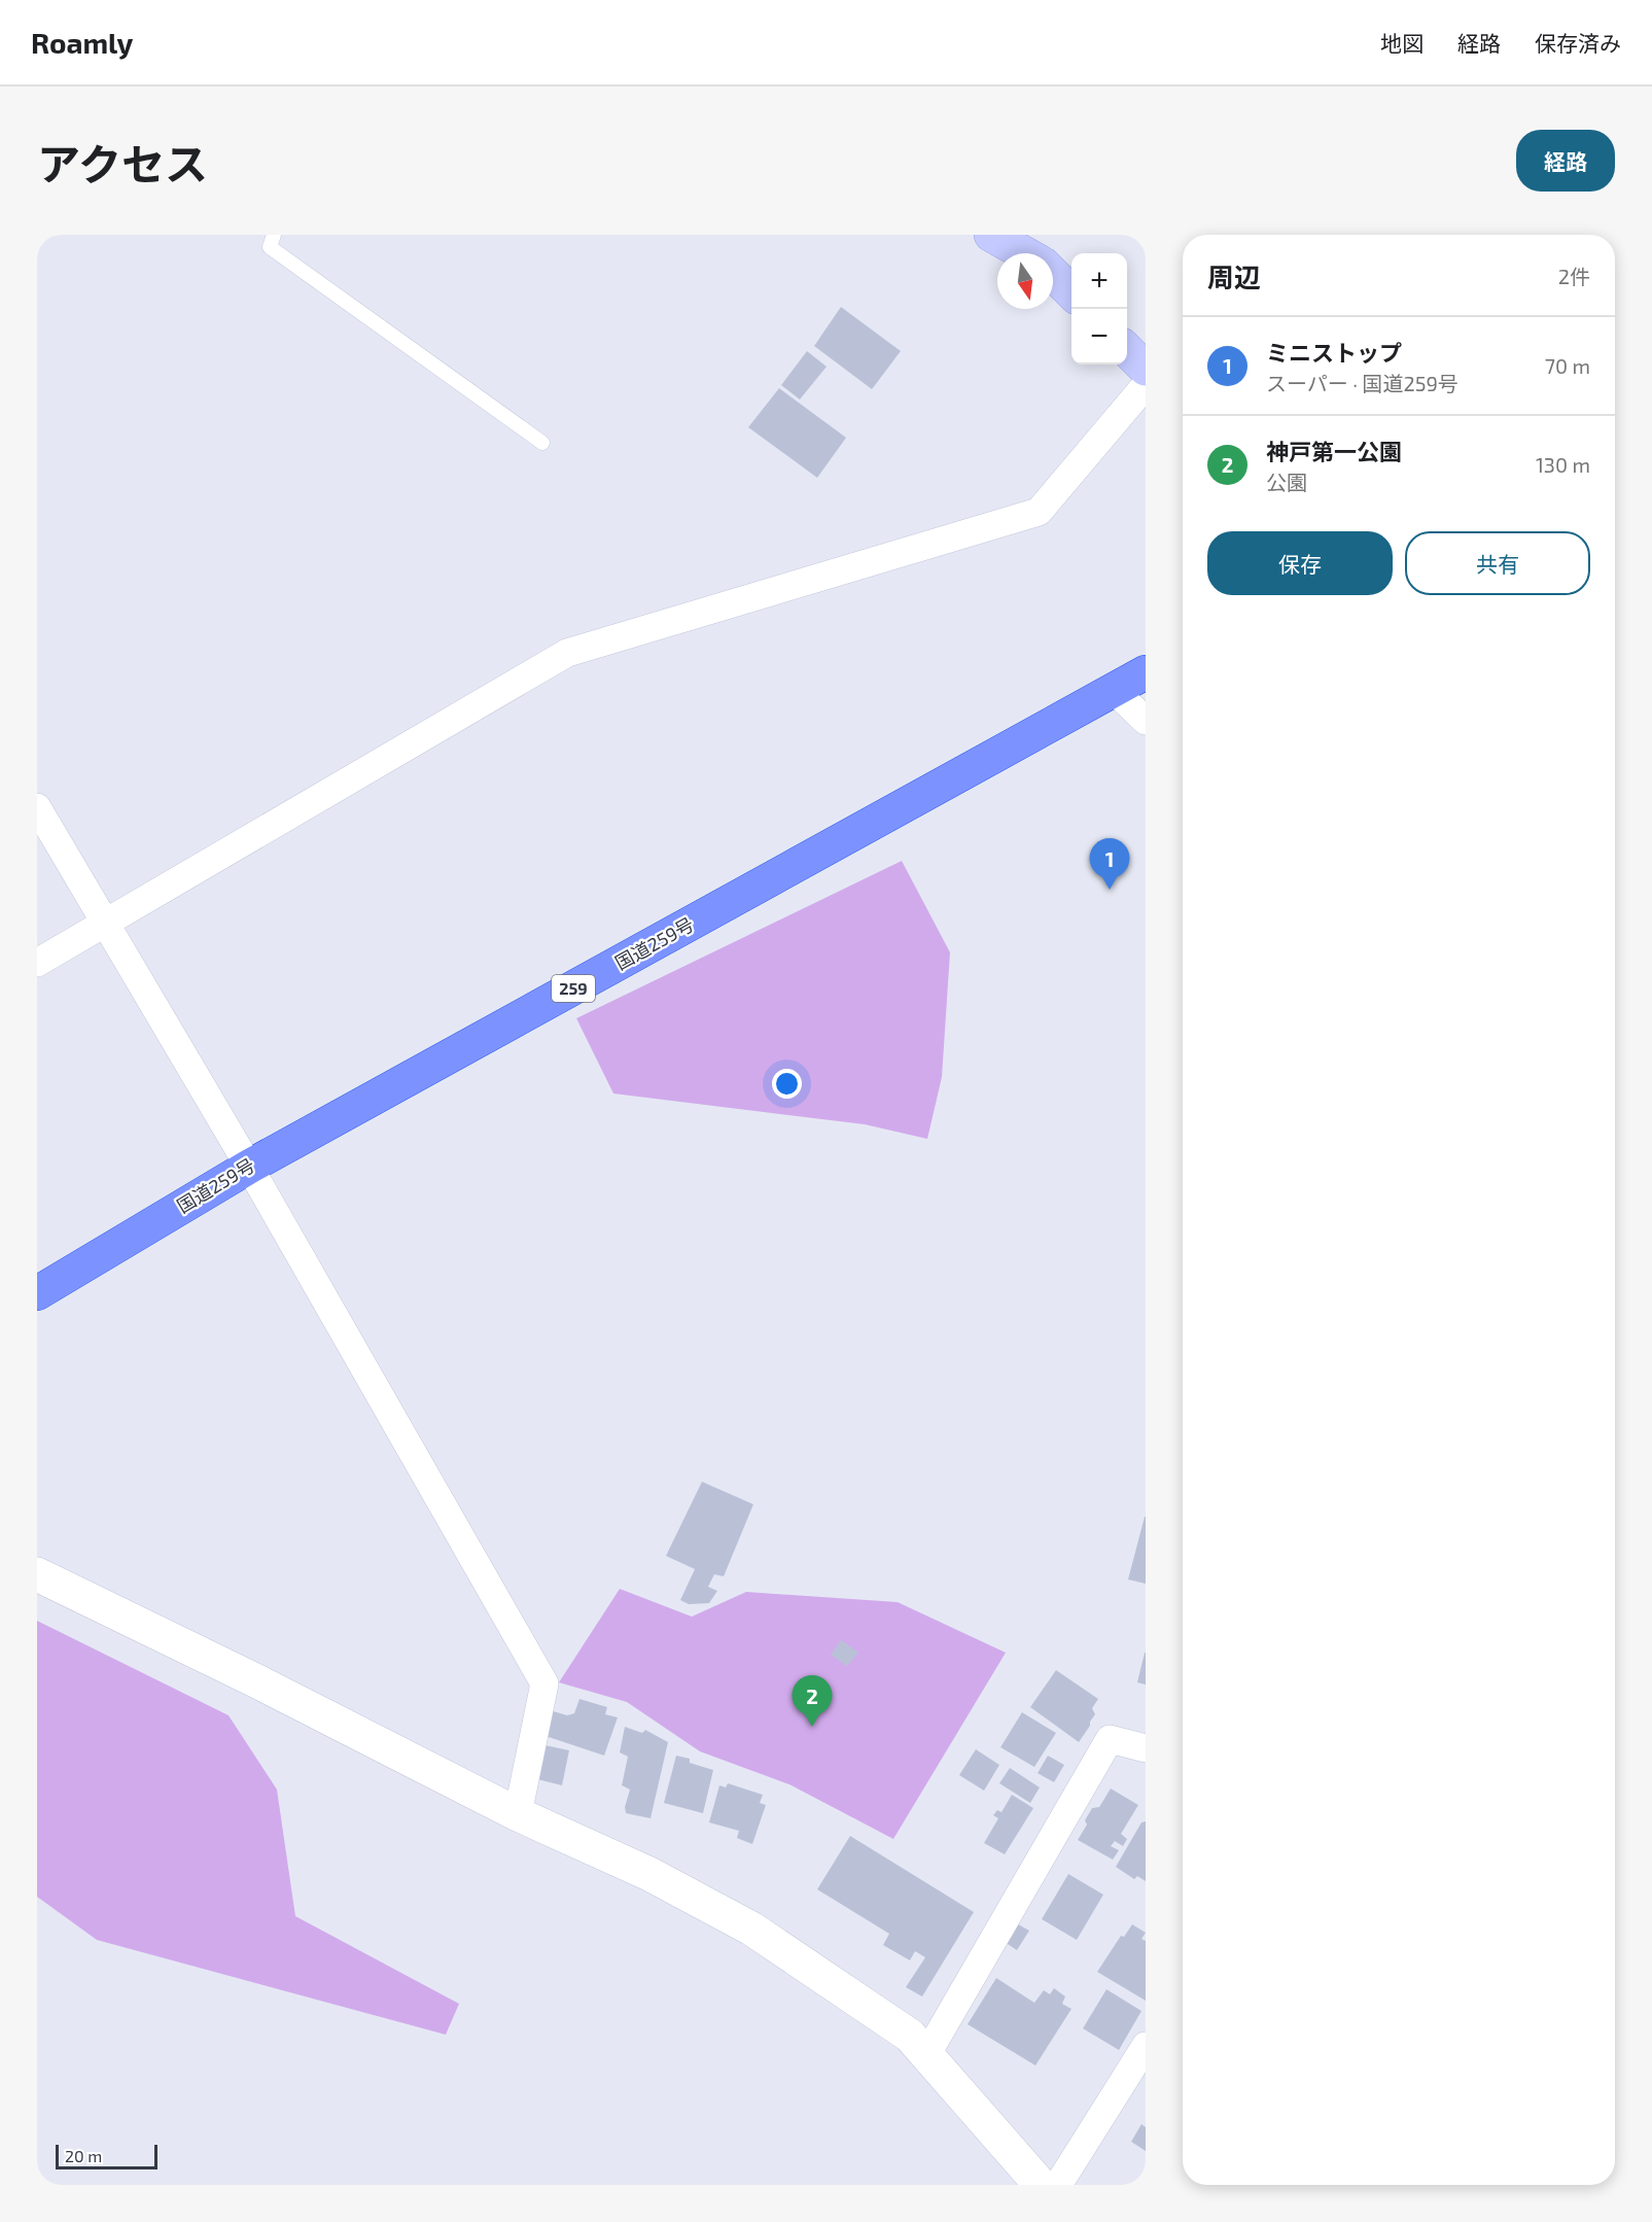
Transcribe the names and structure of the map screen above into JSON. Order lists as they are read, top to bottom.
{
  "streets": {
    "highway": ["国道259号", "259"]
  },
  "scale_bar": "20 m",
  "north": "bottom",
  "page": {
    "header": "Roamly",
    "nav": ["地図", "経路", "保存済み"],
    "title": "アクセス",
    "buttons": [
      "経路",
      ["保存", "共有"]
    ],
    "heading": ["周辺", "2件"],
    "map_buttons": ["+", "−"],
    "list": [
      {
        "mark": "1",
        "name": "ミニストップ",
        "note": "スーパー · 国道259号",
        "value": "70 m"
      },
      {
        "mark": "2",
        "name": "神戸第一公園",
        "note": "公園",
        "value": "130 m"
      }
    ],
    "pins": ["1", "2"],
    "scale": "20 m"
  }
}
